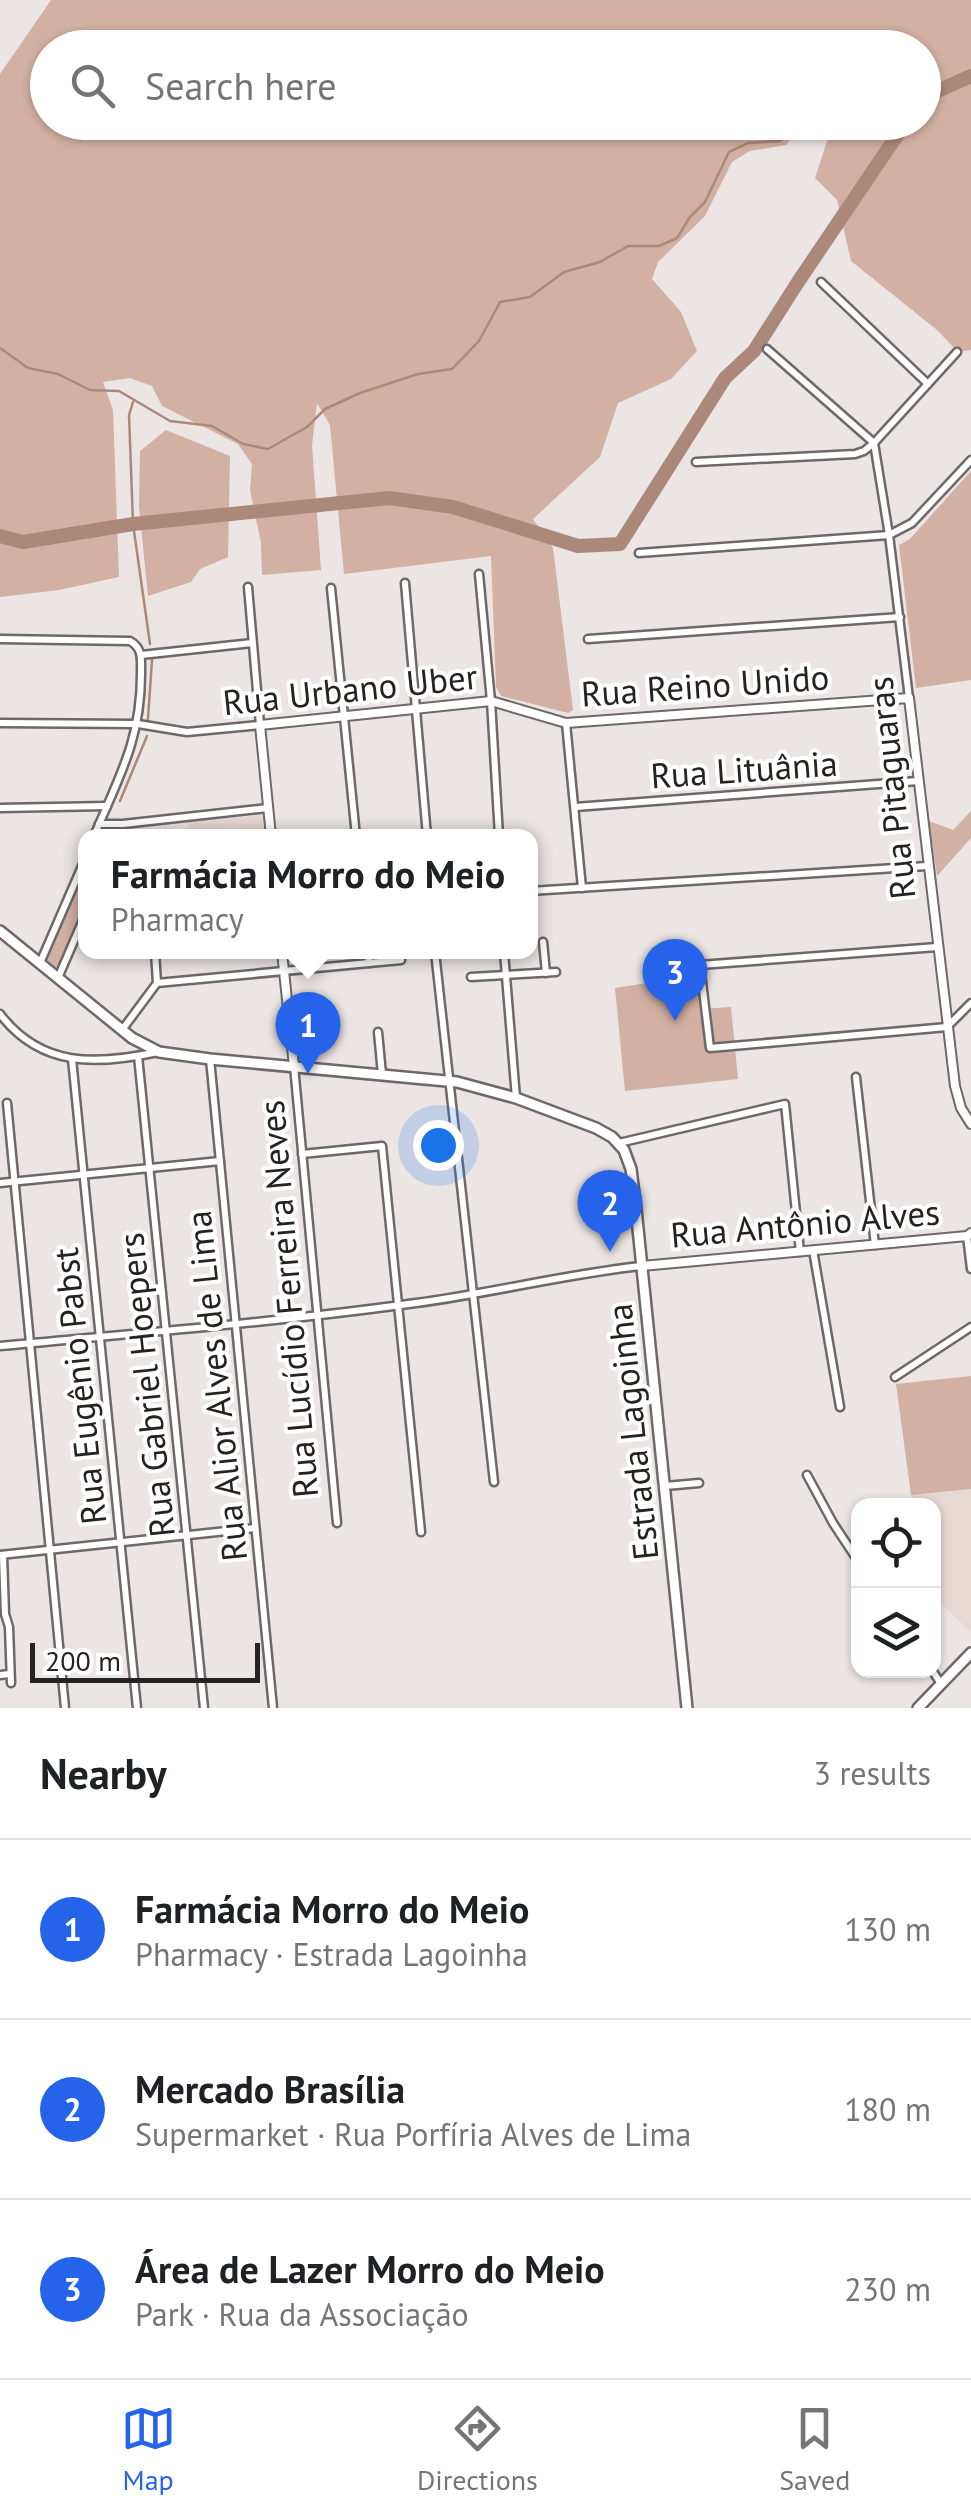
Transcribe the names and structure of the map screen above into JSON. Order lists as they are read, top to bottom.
{
  "streets": {
    "main road": ["Estrada Lagoinha"],
    "street": [
      "Rua Reino Unido",
      "Rua Urbano Uber",
      "Rua Lituânia",
      "Rua Pitaguaras",
      "Rua Antônio Alves",
      "Rua Lucídio Ferreira Neves",
      "Rua Gabriel Hoepers",
      "Rua Eugênio Pabst",
      "Rua Alior Alves de Lima"
    ]
  },
  "crossings": [
    ["Rua Reino Unido", "Rua Urbano Uber"],
    ["Rua Reino Unido", "Rua Pitaguaras"],
    ["Rua Lituânia", "Rua Pitaguaras"],
    ["Rua Antônio Alves", "Estrada Lagoinha"]
  ],
  "scale_bar": "200 m",
  "page": {
    "search": "Search here",
    "popup": ["Farmácia Morro do Meio", "Pharmacy"],
    "pins": ["3", "1", "2"],
    "scale": "200 m",
    "heading": ["Nearby", "3 results"],
    "list": [
      {
        "mark": "1",
        "name": "Farmácia Morro do Meio",
        "note": "Pharmacy · Estrada Lagoinha",
        "value": "130 m"
      },
      {
        "mark": "2",
        "name": "Mercado Brasília",
        "note": "Supermarket · Rua Porfíria Alves de Lima",
        "value": "180 m"
      },
      {
        "mark": "3",
        "name": "Área de Lazer Morro do Meio",
        "note": "Park · Rua da Associação",
        "value": "230 m"
      }
    ],
    "nav": ["Map", "Directions", "Saved"]
  }
}
